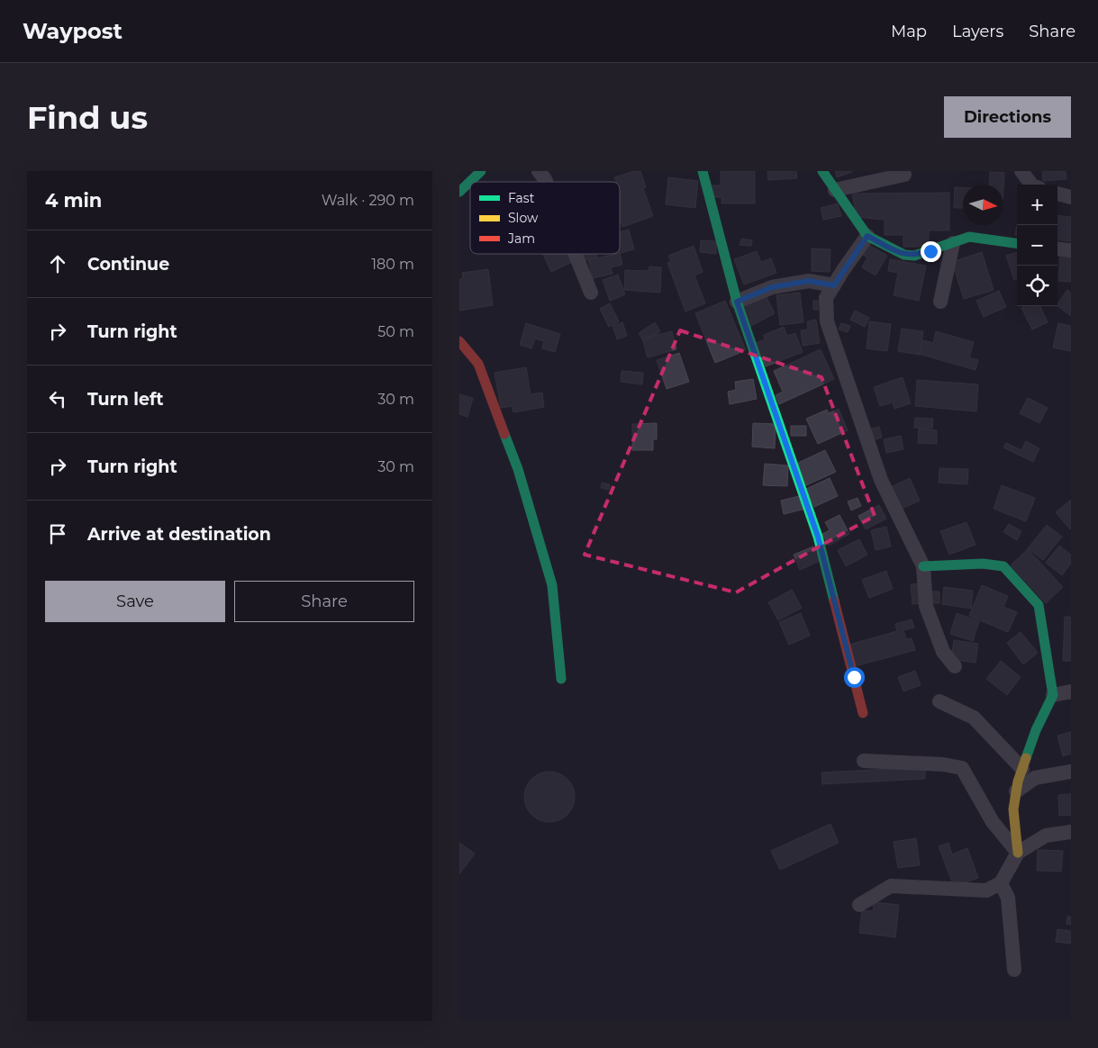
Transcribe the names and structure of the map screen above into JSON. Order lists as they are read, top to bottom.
{
  "legend": ["Fast", "Slow", "Jam"],
  "north": "right",
  "page": {
    "header": "Waypost",
    "nav": ["Map", "Layers", "Share"],
    "buttons": [
      "Directions",
      ["Save", "Share"]
    ],
    "title": "Find us",
    "heading": ["4 min", "Walk · 290 m"],
    "map_buttons": ["+", "−"],
    "list": [
      ["Continue", "180 m"],
      ["Turn right", "50 m"],
      ["Turn left", "30 m"],
      ["Turn right", "30 m"],
      "Arrive at destination"
    ]
  }
}
